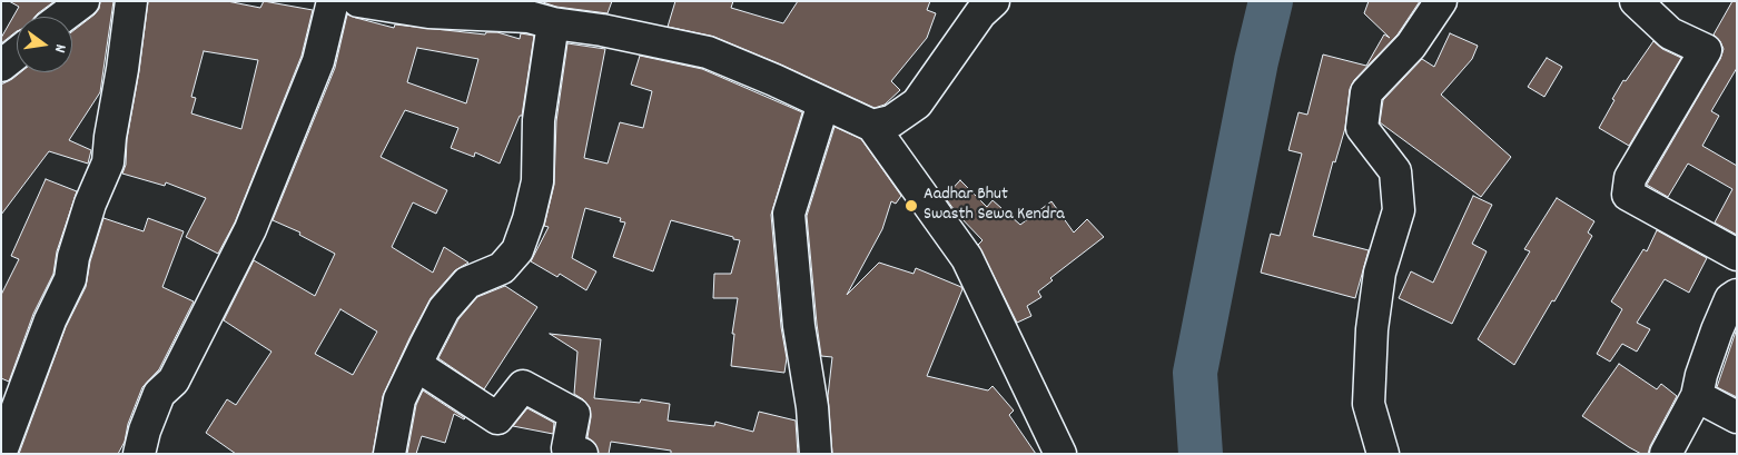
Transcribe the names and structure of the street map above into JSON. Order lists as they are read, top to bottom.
{
  "places": ["Aadhar Bhut Swasth Sewa Kendra"],
  "north": "right"
}
